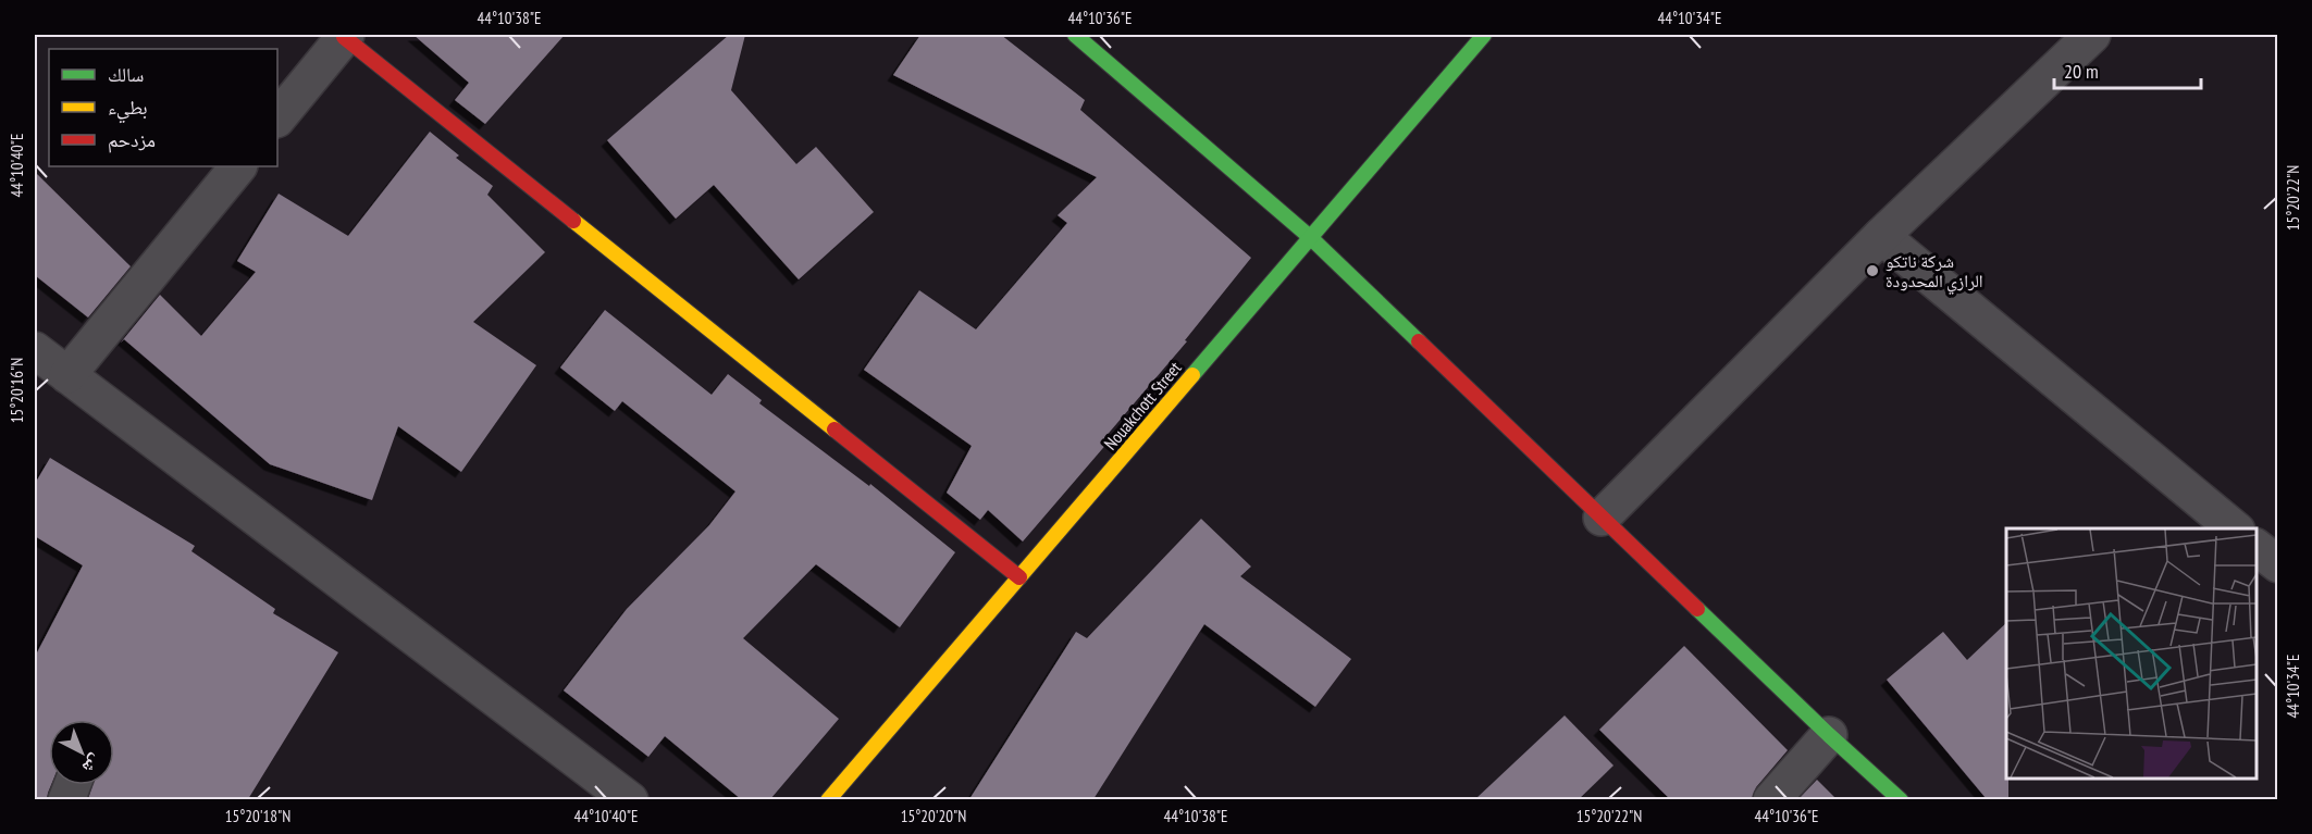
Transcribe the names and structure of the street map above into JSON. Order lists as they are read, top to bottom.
{
  "streets": {
    "street": ["Nouakchott Street"]
  },
  "places": ["شركة ناتكو الرازي المحدودة"],
  "legend": ["سالك", "بطيء", "مزدحم"],
  "scale_bar": "20 m",
  "north": "bottom right",
  "coordinates": [
    "44°10'38\"E",
    "44°10'36\"E",
    "44°10'34\"E",
    "44°10'40\"E",
    "15°20'22\"N",
    "15°20'16\"N",
    "15°20'18\"N",
    "15°20'20\"N"
  ]
}
